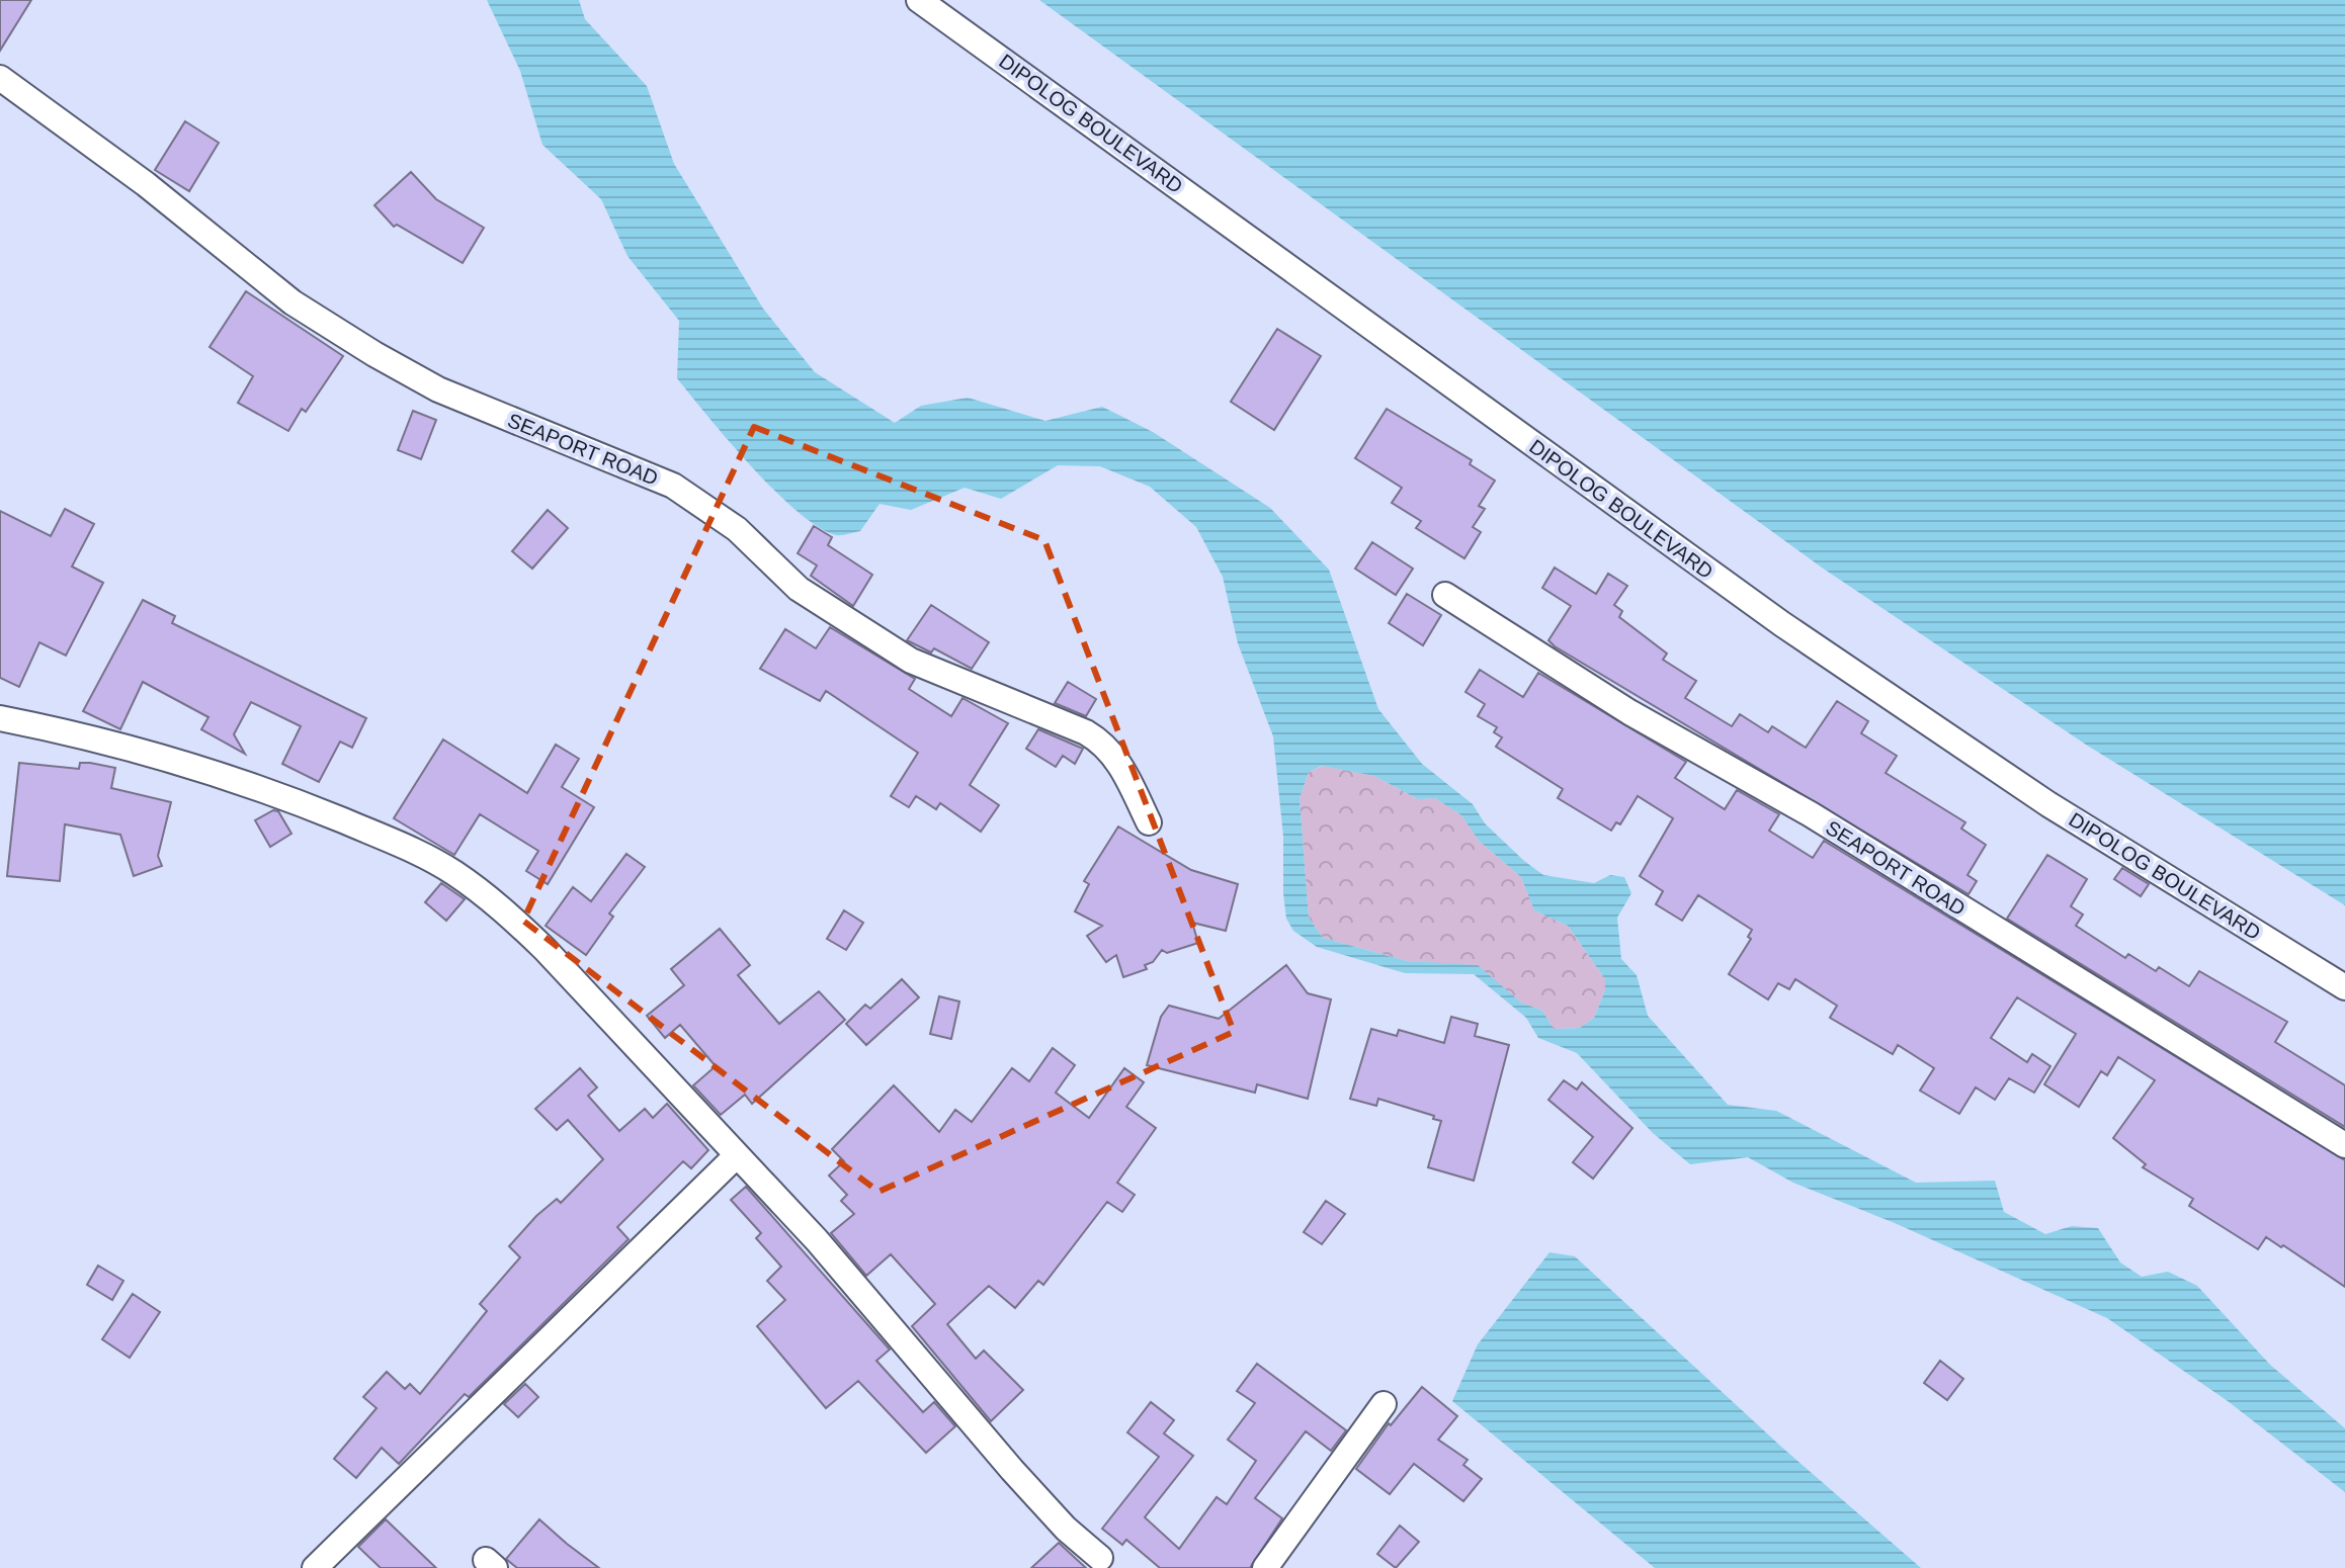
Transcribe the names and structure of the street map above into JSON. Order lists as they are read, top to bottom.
{
  "streets": {
    "street": ["DIPOLOG BOULEVARD", "SEAPORT ROAD"]
  }
}
